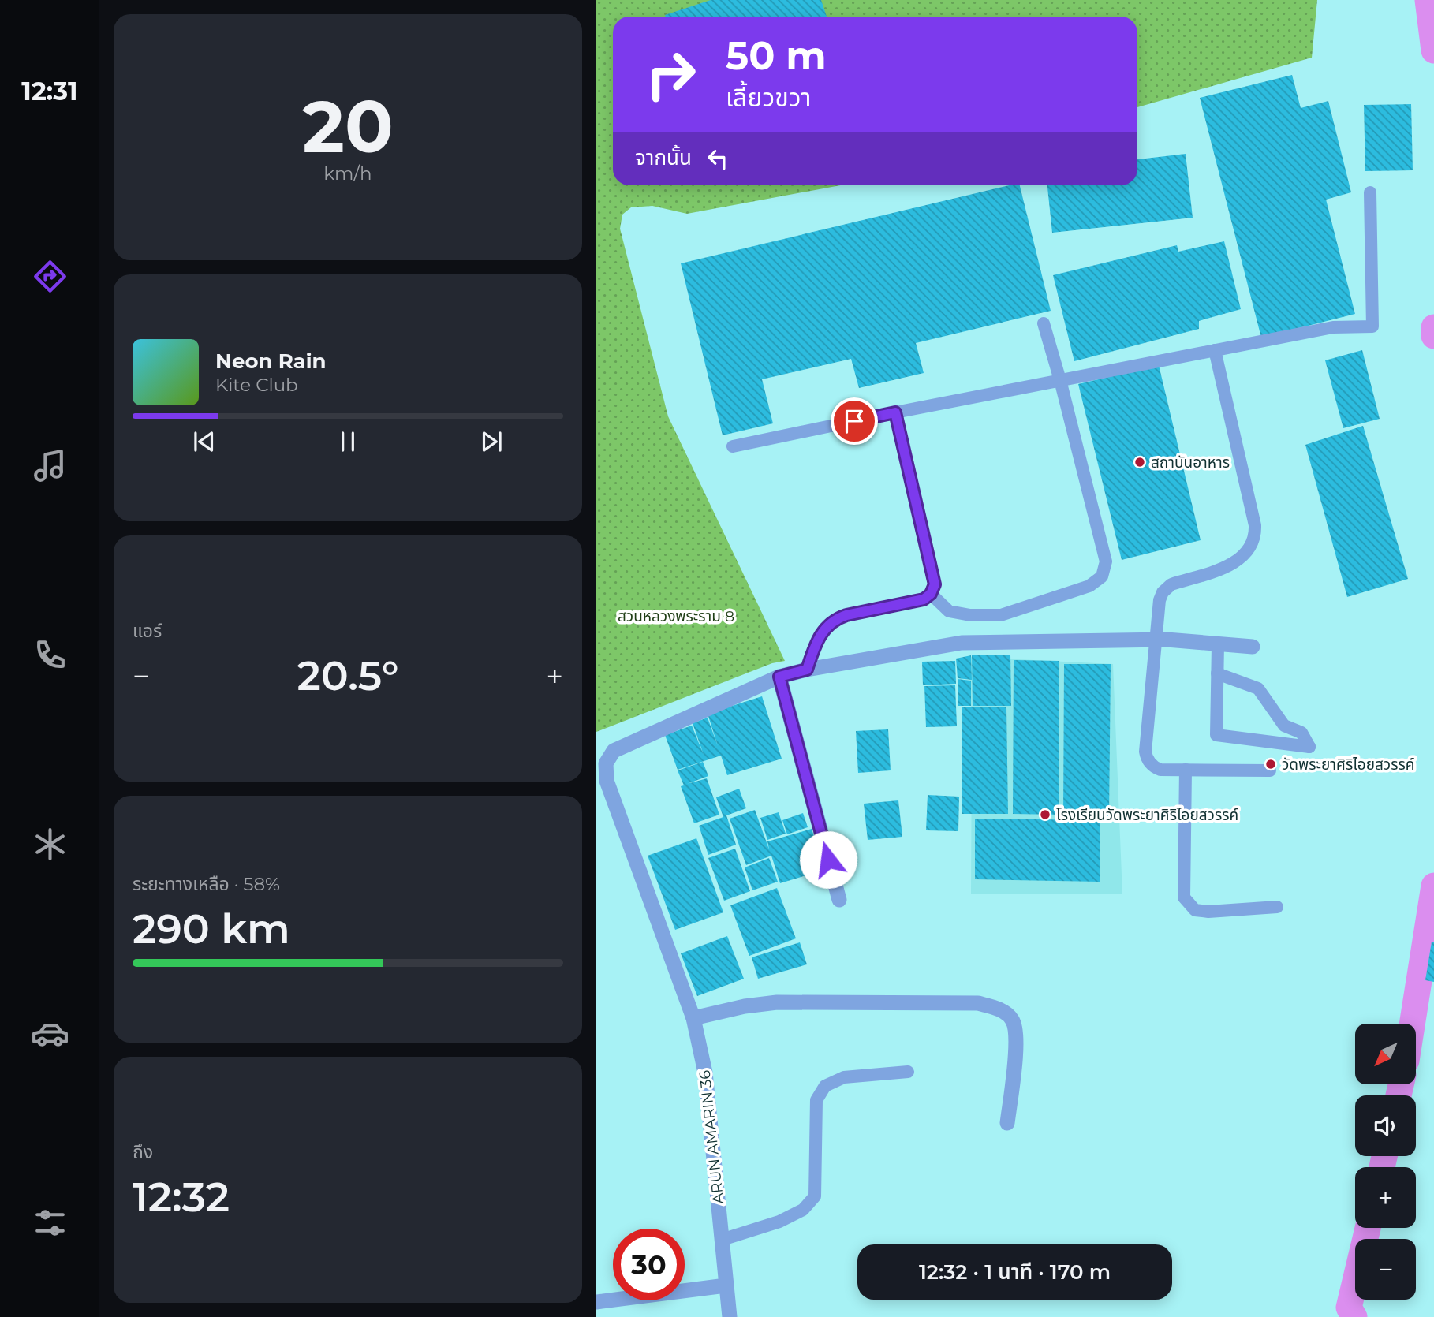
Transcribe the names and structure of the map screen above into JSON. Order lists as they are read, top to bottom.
{
  "streets": {
    "street": ["ARUN AMARIN 36"]
  },
  "parks": ["สวนหลวงพระราม 8"],
  "places": ["สถาบันอาหาร", "วัดพระยาศิริไอยสวรรค์", "โรงเรียนวัดพระยาศิริไอยสวรรค์"],
  "north": "bottom left",
  "page": {
    "tabs": "12:31",
    "tile": [
      ["20", "km/h"],
      "แอร์",
      ["ระยะทางเหลือ · 58%", "290 km"],
      ["ถึง", "12:32"]
    ],
    "turn": ["50 m", "เลี้ยวขวา"],
    "then": "จากนั้น",
    "song": ["Neon Rain", "Kite Club"],
    "heat": ["−", "20.5°", "+"],
    "map_buttons": ["+", "−"],
    "limit": "30",
    "trip": "12:32 · 1 นาที · 170 m"
  }
}
